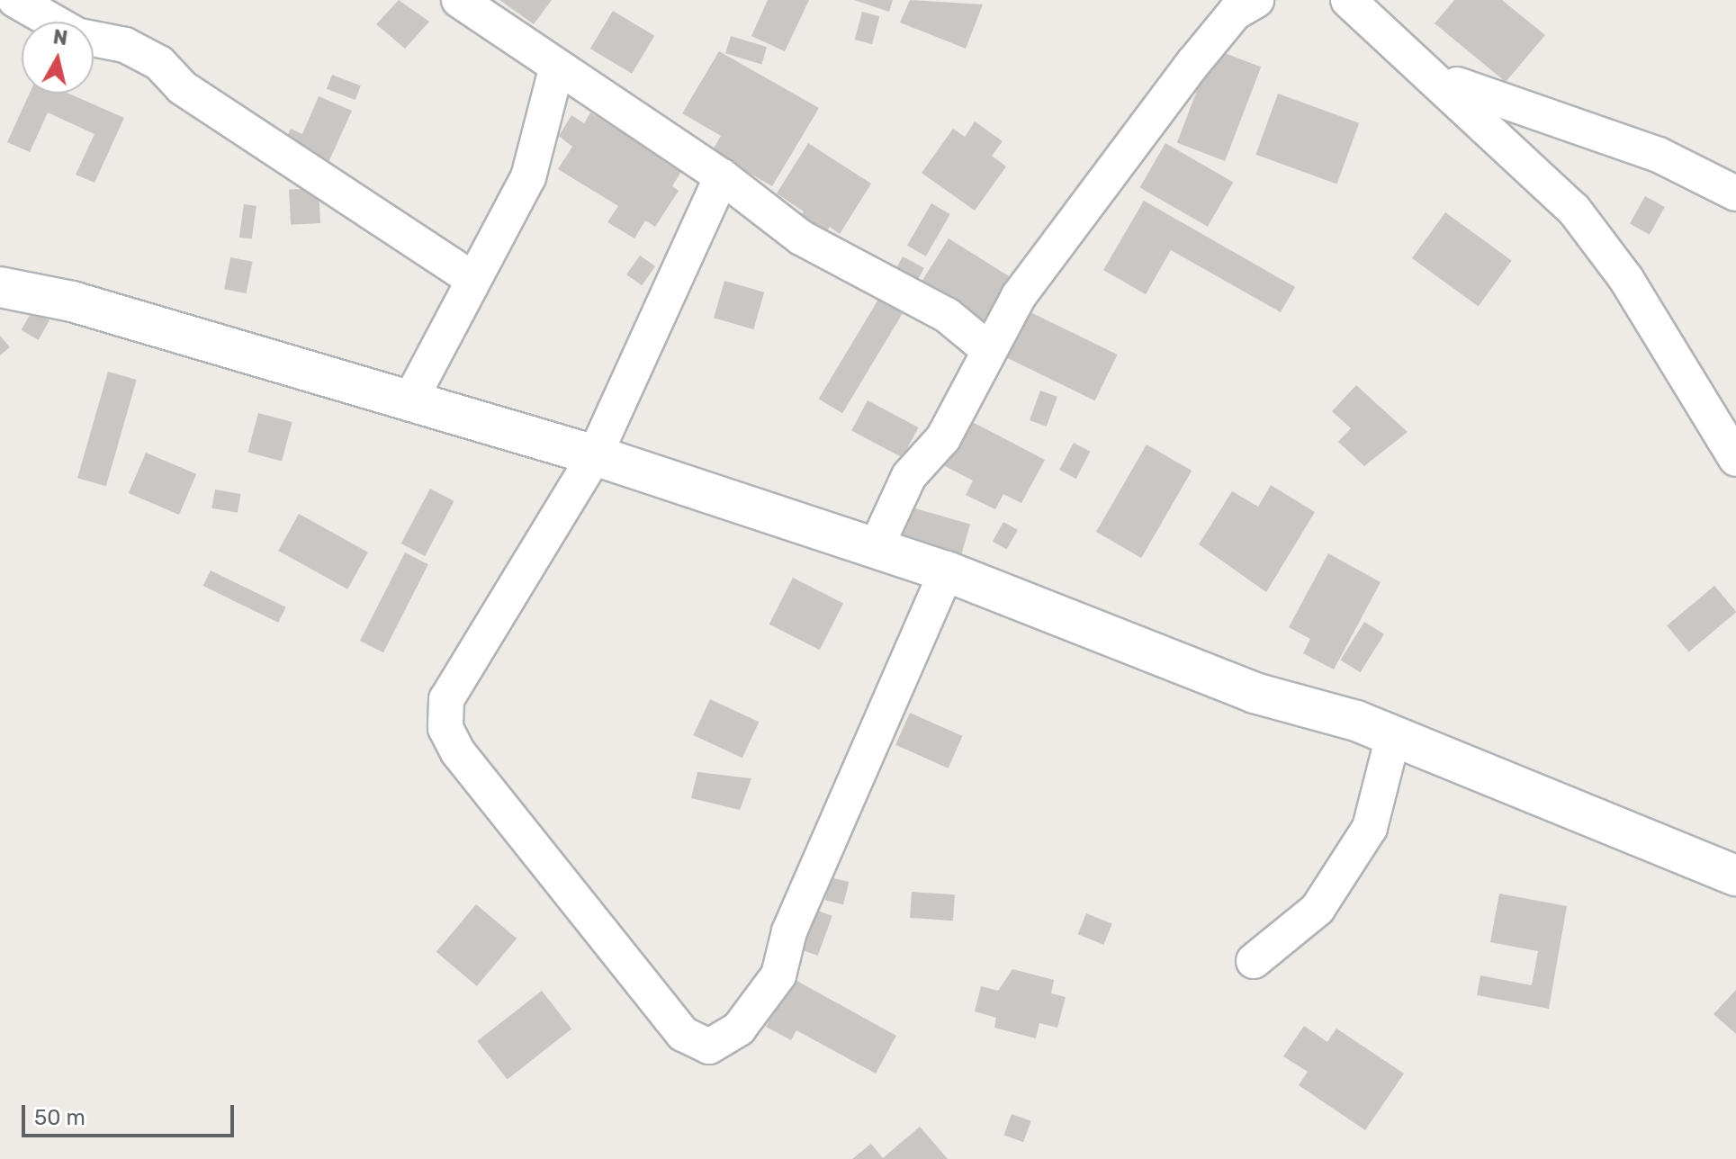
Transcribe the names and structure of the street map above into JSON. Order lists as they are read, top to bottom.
{
  "scale_bar": "50 m",
  "north": "top"
}
